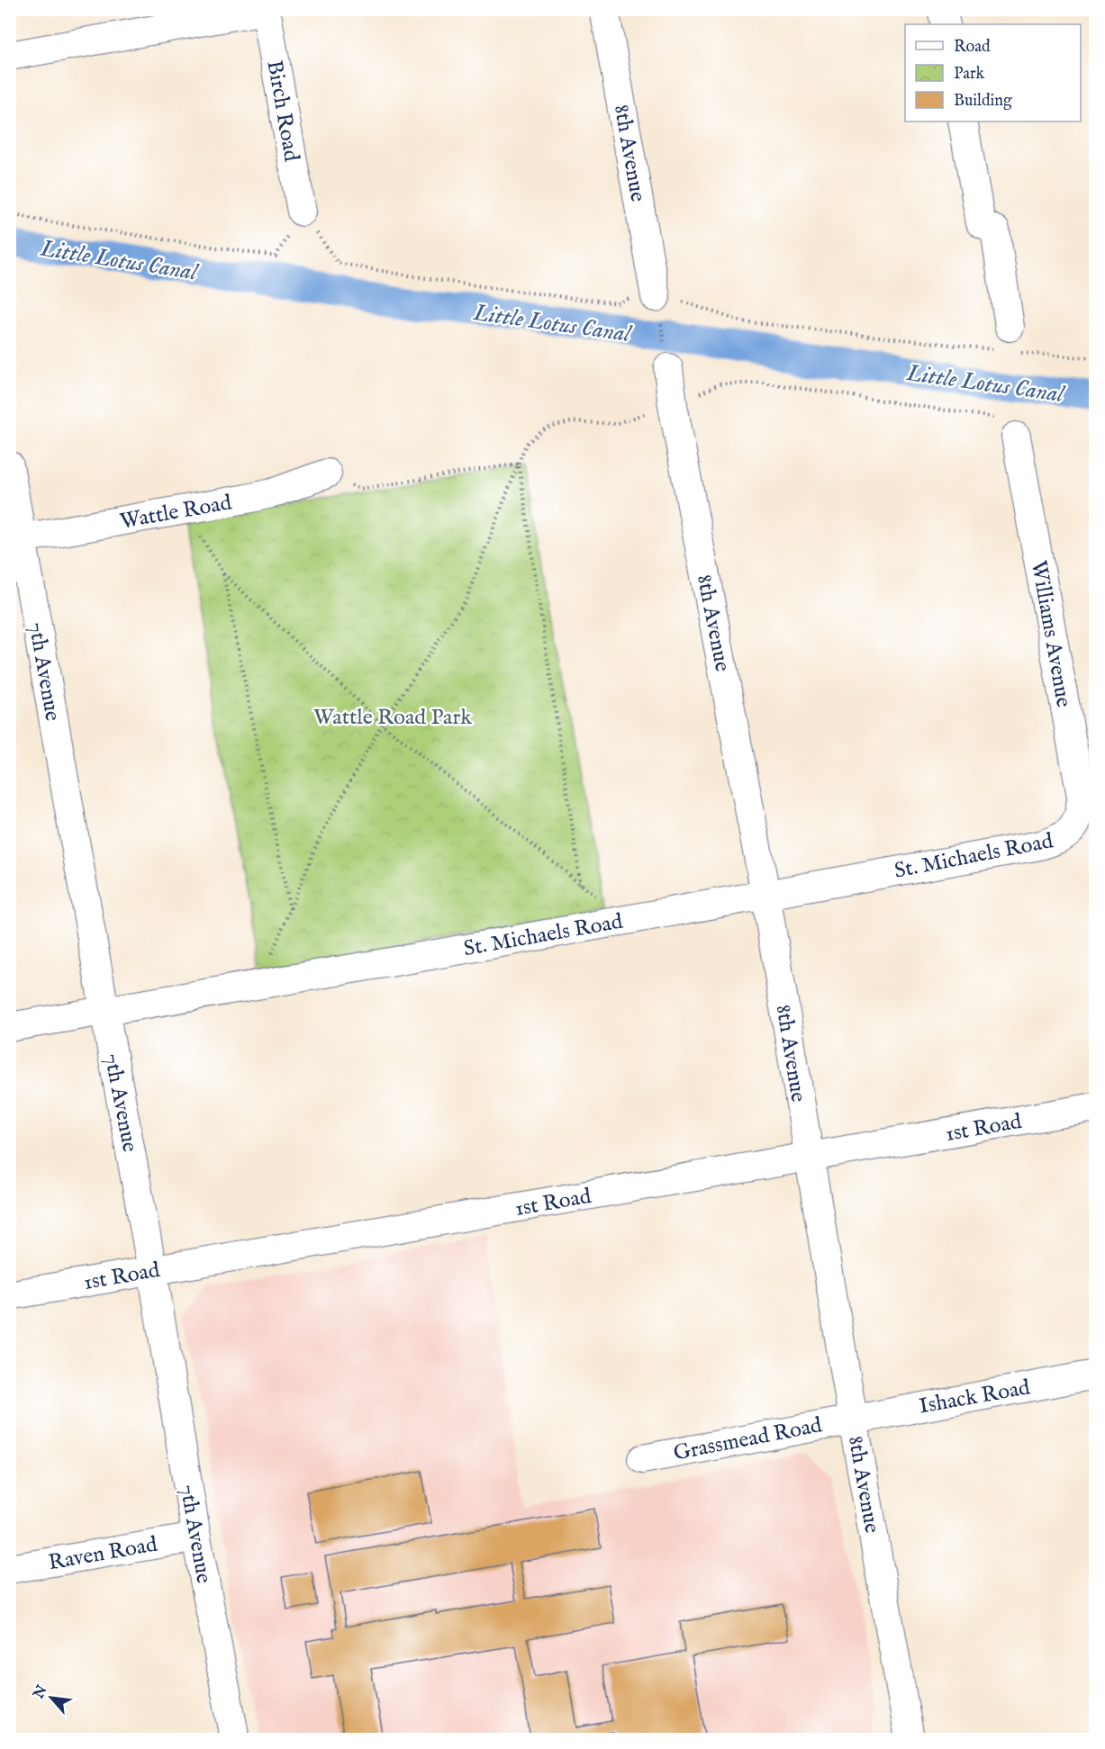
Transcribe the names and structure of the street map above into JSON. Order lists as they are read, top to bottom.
{
  "streets": {
    "street": [
      "Birch Road",
      "8th Avenue",
      "Wattle Road",
      "Williams Avenue",
      "7th Avenue",
      "St. Michaels Road",
      "1st Road",
      "Ishack Road",
      "Grassmead Road",
      "Raven Road"
    ]
  },
  "crossings": [
    ["8th Avenue", "St. Michaels Road"],
    ["8th Avenue", "1st Road"],
    ["8th Avenue", "Ishack Road"],
    ["8th Avenue", "Grassmead Road"],
    ["Wattle Road", "7th Avenue"],
    ["Williams Avenue", "St. Michaels Road"],
    ["7th Avenue", "St. Michaels Road"],
    ["7th Avenue", "1st Road"],
    ["7th Avenue", "Raven Road"],
    ["Ishack Road", "Grassmead Road"]
  ],
  "water": ["Little Lotus Canal"],
  "parks": ["Wattle Road Park"],
  "legend": ["Road", "Park", "Building"],
  "north": "top left"
}
